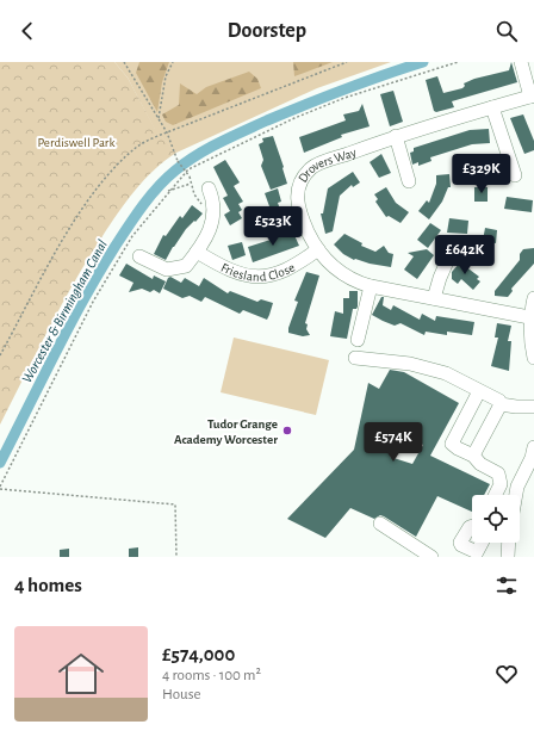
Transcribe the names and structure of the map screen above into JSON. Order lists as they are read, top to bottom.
{
  "streets": {
    "street": ["Drovers Way", "Friesland Close"]
  },
  "crossings": [
    ["Drovers Way", "Friesland Close"]
  ],
  "water": ["Worcester & Birmingham Canal"],
  "parks": ["Perdiswell Park"],
  "places": ["Tudor Grange Academy Worcester"],
  "page": {
    "header": "Doorstep",
    "price": [
      "£329K",
      "£523K",
      "£642K",
      "£574K"
    ],
    "heading": "4 homes",
    "list": [
      {
        "name": "£574,000",
        "note": "4 rooms · 100 m² · House"
      }
    ]
  }
}
